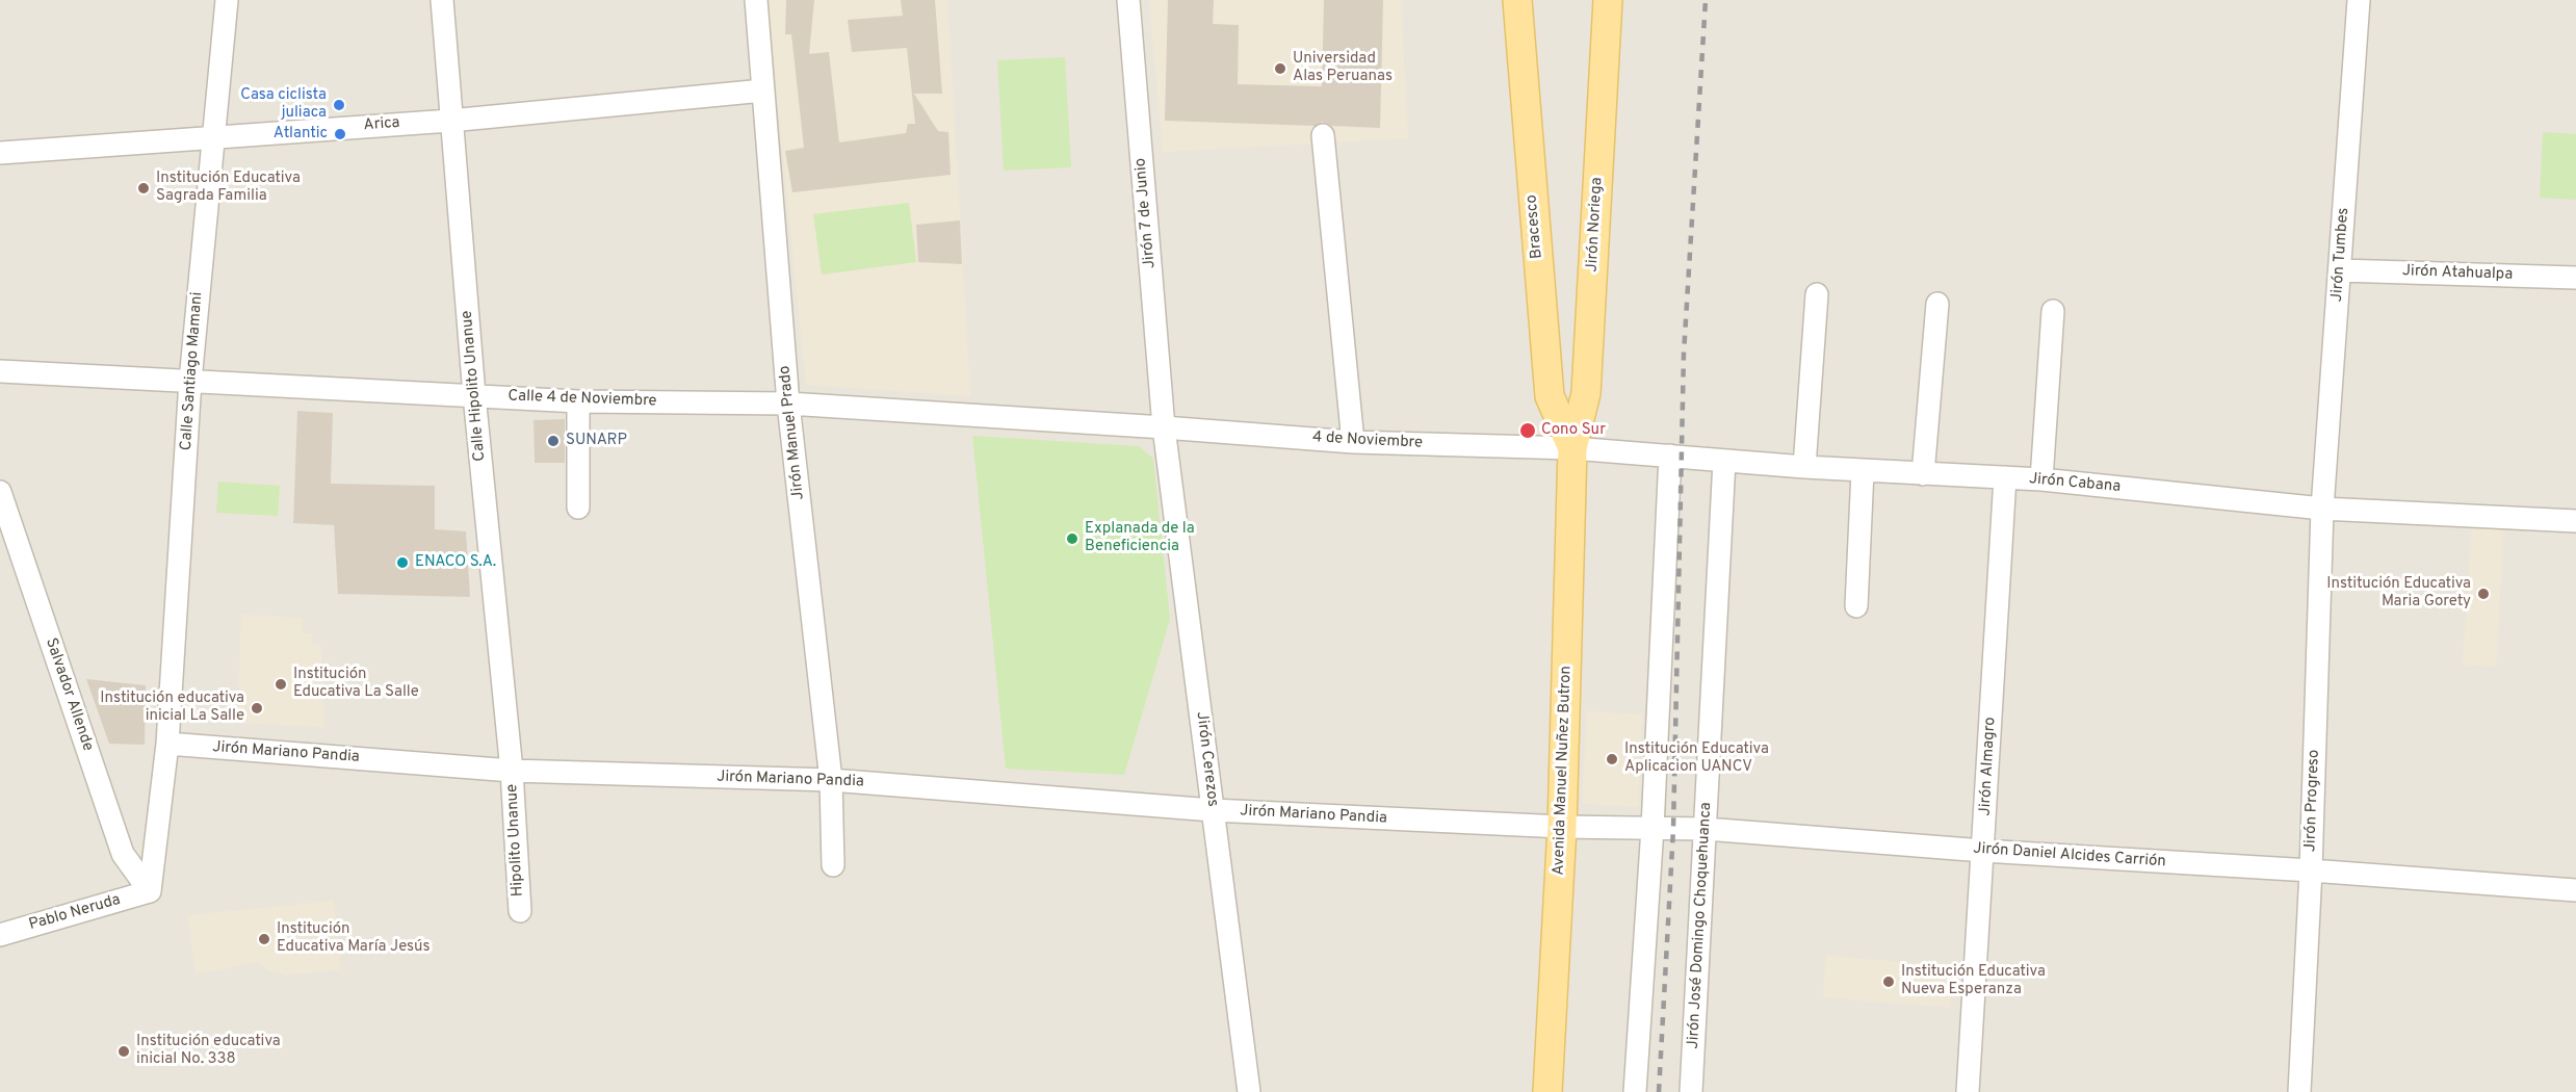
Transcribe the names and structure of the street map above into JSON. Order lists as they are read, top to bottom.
{
  "streets": {
    "main road": ["Jirón Noriega", "Bracesco", "Avenida Manuel Nuñez Butron"],
    "street": [
      "Arica",
      "Jirón 7 de Junio",
      "Jirón Tumbes",
      "Jirón Atahualpa",
      "Calle Santiago Mamani",
      "Calle Hipolito Unanue",
      "Calle 4 de Noviembre",
      "Jirón Manuel Prado",
      "4 de Noviembre",
      "Jirón Cabana",
      "Salvador Allende",
      "Jirón Mariano Pandia",
      "Jirón Cerezos",
      "Jirón Almagro",
      "Jirón Progreso",
      "Hipolito Unanue",
      "Jirón Daniel Alcides Carrión",
      "Pablo Neruda",
      "Jirón José Domingo Choquehuanca"
    ]
  },
  "crossings": [
    ["Arica", "Calle Santiago Mamani"],
    ["Arica", "Calle Hipolito Unanue"],
    ["Arica", "Jirón Manuel Prado"],
    ["Jirón 7 de Junio", "Calle 4 de Noviembre"],
    ["Jirón 7 de Junio", "4 de Noviembre"],
    ["Jirón 7 de Junio", "Jirón Cerezos"],
    ["Jirón Noriega", "Bracesco"],
    ["Jirón Noriega", "4 de Noviembre"],
    ["Jirón Noriega", "Jirón Cabana"],
    ["Jirón Noriega", "Avenida Manuel Nuñez Butron"],
    ["Bracesco", "4 de Noviembre"],
    ["Bracesco", "Jirón Cabana"],
    ["Bracesco", "Avenida Manuel Nuñez Butron"],
    ["Jirón Tumbes", "Jirón Atahualpa"],
    ["Jirón Tumbes", "Jirón Cabana"],
    ["Jirón Tumbes", "Jirón Progreso"],
    ["Calle Santiago Mamani", "Calle 4 de Noviembre"],
    ["Calle Santiago Mamani", "Jirón Mariano Pandia"],
    ["Calle Hipolito Unanue", "Calle 4 de Noviembre"],
    ["Calle Hipolito Unanue", "Jirón Mariano Pandia"],
    ["Calle Hipolito Unanue", "Hipolito Unanue"],
    ["Calle 4 de Noviembre", "Jirón Manuel Prado"],
    ["Calle 4 de Noviembre", "4 de Noviembre"],
    ["Calle 4 de Noviembre", "Jirón Cerezos"],
    ["Jirón Manuel Prado", "Jirón Mariano Pandia"],
    ["4 de Noviembre", "Jirón Cabana"],
    ["4 de Noviembre", "Jirón Cerezos"],
    ["4 de Noviembre", "Avenida Manuel Nuñez Butron"],
    ["Jirón Cabana", "Jirón Almagro"],
    ["Jirón Cabana", "Avenida Manuel Nuñez Butron"],
    ["Jirón Cabana", "Jirón Progreso"],
    ["Jirón Cabana", "Jirón José Domingo Choquehuanca"],
    ["Salvador Allende", "Pablo Neruda"],
    ["Jirón Mariano Pandia", "Jirón Cerezos"],
    ["Jirón Mariano Pandia", "Avenida Manuel Nuñez Butron"],
    ["Jirón Mariano Pandia", "Hipolito Unanue"],
    ["Jirón Mariano Pandia", "Jirón Daniel Alcides Carrión"],
    ["Jirón Almagro", "Jirón Daniel Alcides Carrión"],
    ["Avenida Manuel Nuñez Butron", "Jirón Daniel Alcides Carrión"],
    ["Jirón Progreso", "Jirón Daniel Alcides Carrión"],
    ["Jirón Daniel Alcides Carrión", "Jirón José Domingo Choquehuanca"]
  ],
  "places": [
    "Universidad Alas Peruanas",
    "Casa ciclista juliaca",
    "Atlantic",
    "Institución Educativa Sagrada Familia",
    "Cono Sur",
    "SUNARP",
    "Explanada de la Beneficiencia",
    "ENACO S.A.",
    "Institución Educativa Maria Gorety",
    "Institución Educativa La Salle",
    "Institución educativa inicial La Salle",
    "Institución Educativa Aplicacion UANCV",
    "Institución Educativa María Jesús",
    "Institución Educativa Nueva Esperanza",
    "Institución educativa inicial No. 338"
  ]
}
